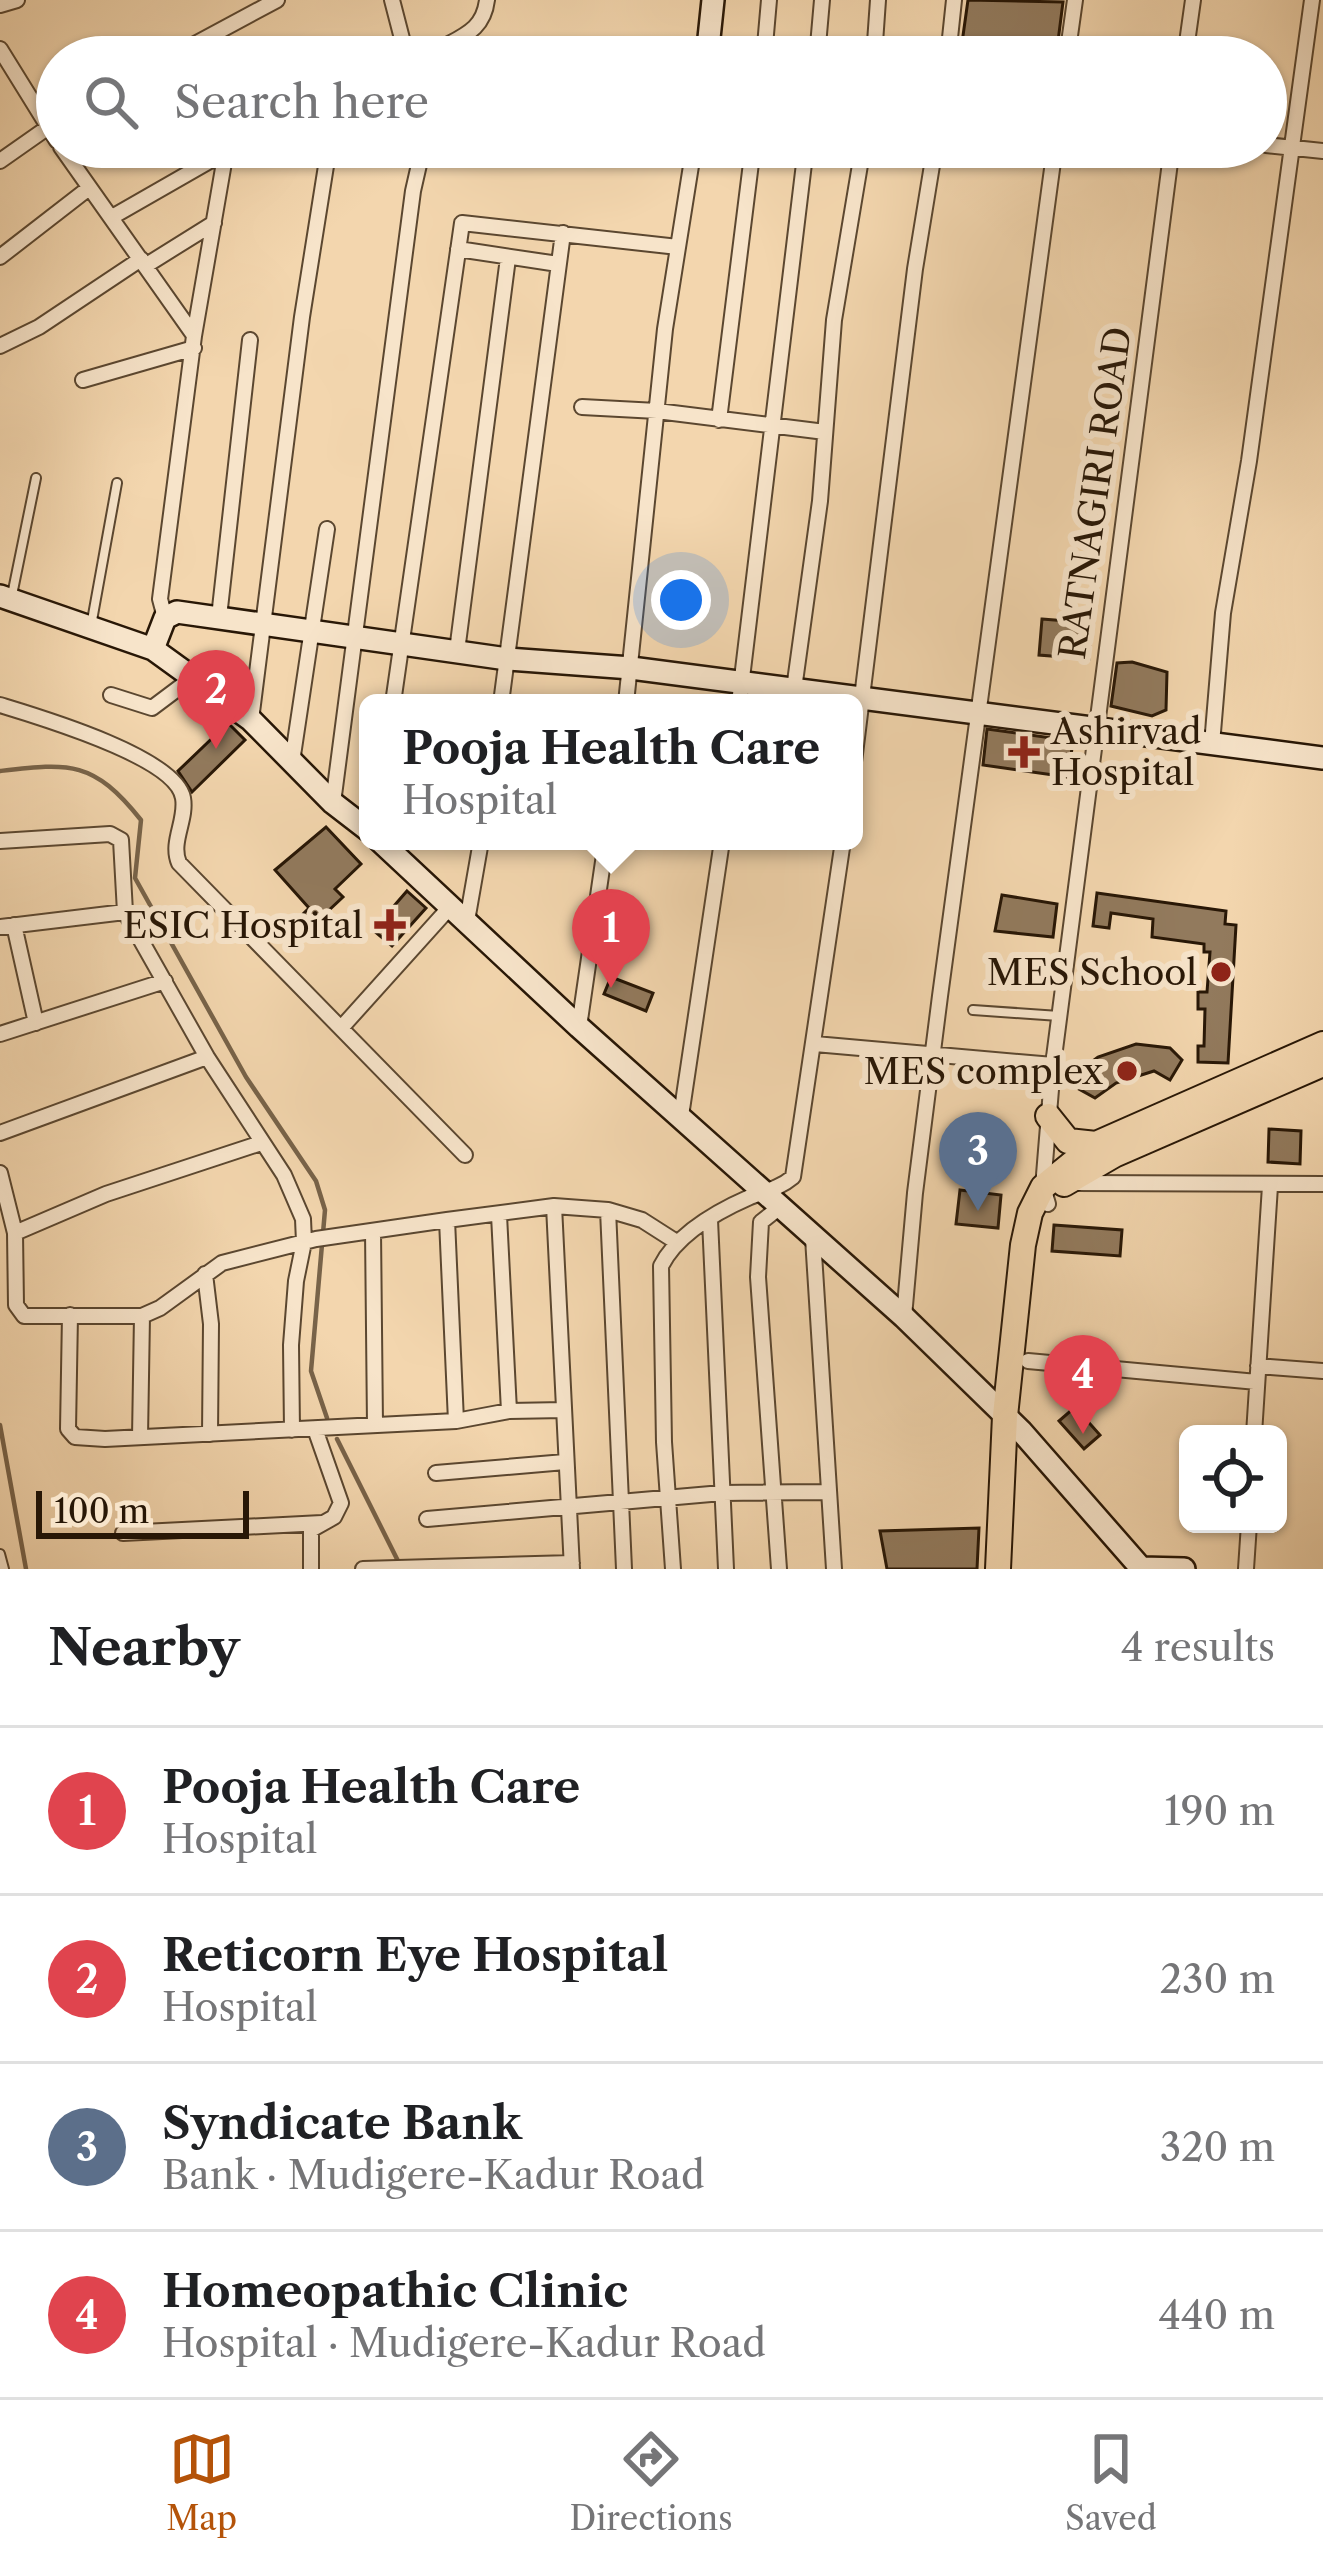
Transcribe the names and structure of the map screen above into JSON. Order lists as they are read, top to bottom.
{
  "streets": {
    "street": ["RATNAGIRI ROAD"]
  },
  "places": {
    "health": ["Ashirvad Hospital", "ESIC Hospital"],
    "other": ["MES School", "MES complex"]
  },
  "scale_bar": "100 m",
  "page": {
    "search": "Search here",
    "pins": [
      "2",
      "1",
      "3",
      "4"
    ],
    "popup": ["Pooja Health Care", "Hospital"],
    "scale": "100 m",
    "heading": ["Nearby", "4 results"],
    "list": [
      {
        "mark": "1",
        "name": "Pooja Health Care",
        "note": "Hospital",
        "value": "190 m"
      },
      {
        "mark": "2",
        "name": "Reticorn Eye Hospital",
        "note": "Hospital",
        "value": "230 m"
      },
      {
        "mark": "3",
        "name": "Syndicate Bank",
        "note": "Bank · Mudigere-Kadur Road",
        "value": "320 m"
      },
      {
        "mark": "4",
        "name": "Homeopathic Clinic",
        "note": "Hospital · Mudigere-Kadur Road",
        "value": "440 m"
      }
    ],
    "nav": ["Map", "Directions", "Saved"]
  }
}
